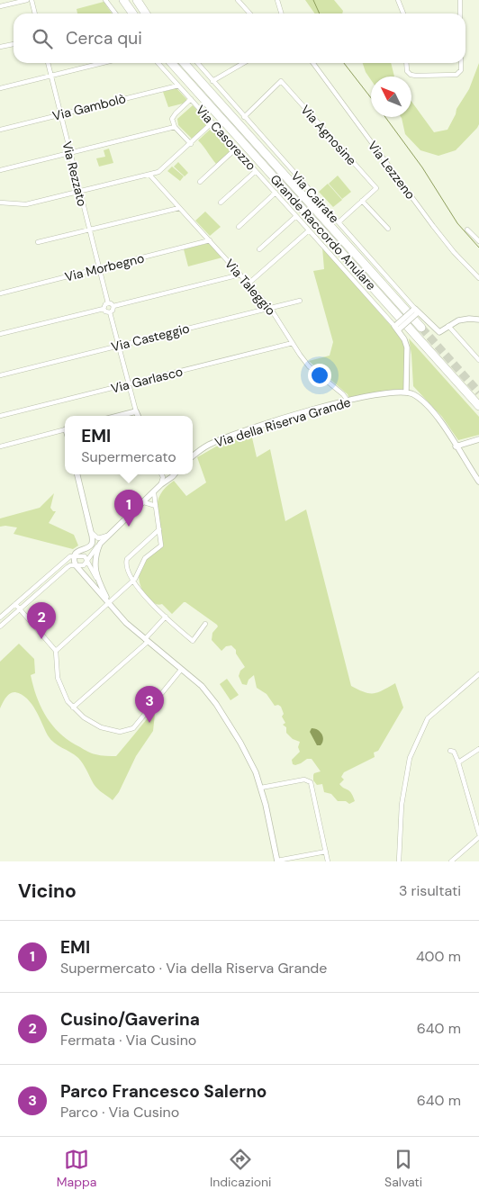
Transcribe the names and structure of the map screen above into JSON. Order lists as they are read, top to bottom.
{
  "streets": {
    "highway": ["Grande Raccordo Anulare"],
    "street": [
      "Via Gambolò",
      "Via Agnosine",
      "Via Casorezzo",
      "Via Lezzeno",
      "Via Rezzato",
      "Via Cairate",
      "Via Morbegno",
      "Via Taleggio",
      "Via Casteggio",
      "Via Garlasco",
      "Via della Riserva Grande"
    ]
  },
  "crossings": [
    ["Via Gambolò", "Via Casorezzo"],
    ["Via Gambolò", "Via Rezzato"],
    ["Via Agnosine", "Via Cairate"],
    ["Via Casorezzo", "Via della Riserva Grande"],
    ["Via Rezzato", "Via Morbegno"],
    ["Via Morbegno", "Via Taleggio"],
    ["Via Taleggio", "Via Casteggio"],
    ["Via Taleggio", "Via Garlasco"],
    ["Via Taleggio", "Via della Riserva Grande"]
  ],
  "north": "top left",
  "page": {
    "search": "Cerca qui",
    "popup": ["EMI", "Supermercato"],
    "pins": ["1", "2", "3"],
    "heading": ["Vicino", "3 risultati"],
    "list": [
      {
        "mark": "1",
        "name": "EMI",
        "note": "Supermercato · Via della Riserva Grande",
        "value": "400 m"
      },
      {
        "mark": "2",
        "name": "Cusino/Gaverina",
        "note": "Fermata · Via Cusino",
        "value": "640 m"
      },
      {
        "mark": "3",
        "name": "Parco Francesco Salerno",
        "note": "Parco · Via Cusino",
        "value": "640 m"
      }
    ],
    "nav": ["Mappa", "Indicazioni", "Salvati"]
  }
}
